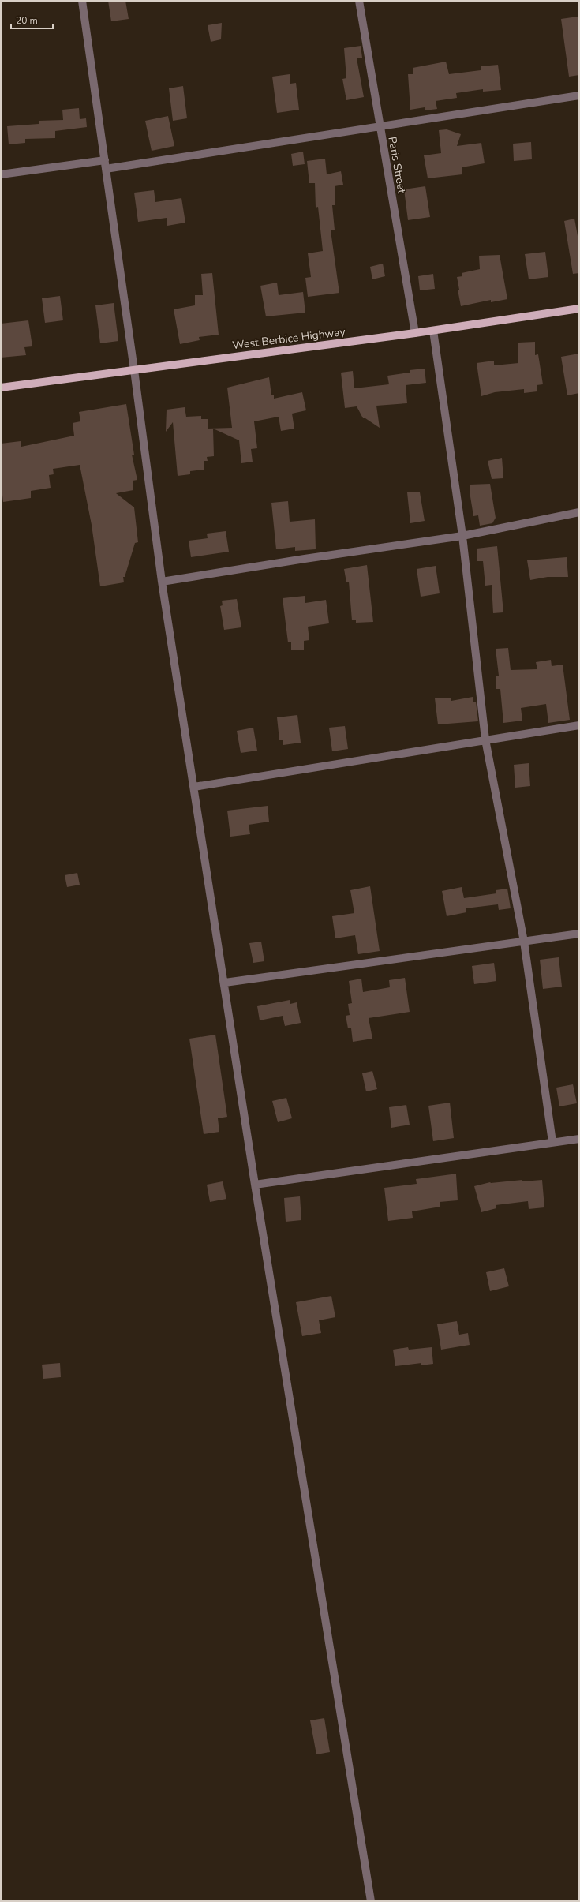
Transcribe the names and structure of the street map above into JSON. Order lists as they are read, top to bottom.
{
  "streets": {
    "main road": ["West Berbice Highway"],
    "street": ["Paris Street"]
  },
  "crossings": [
    ["Paris Street", "West Berbice Highway"]
  ],
  "scale_bar": "20 m"
}
